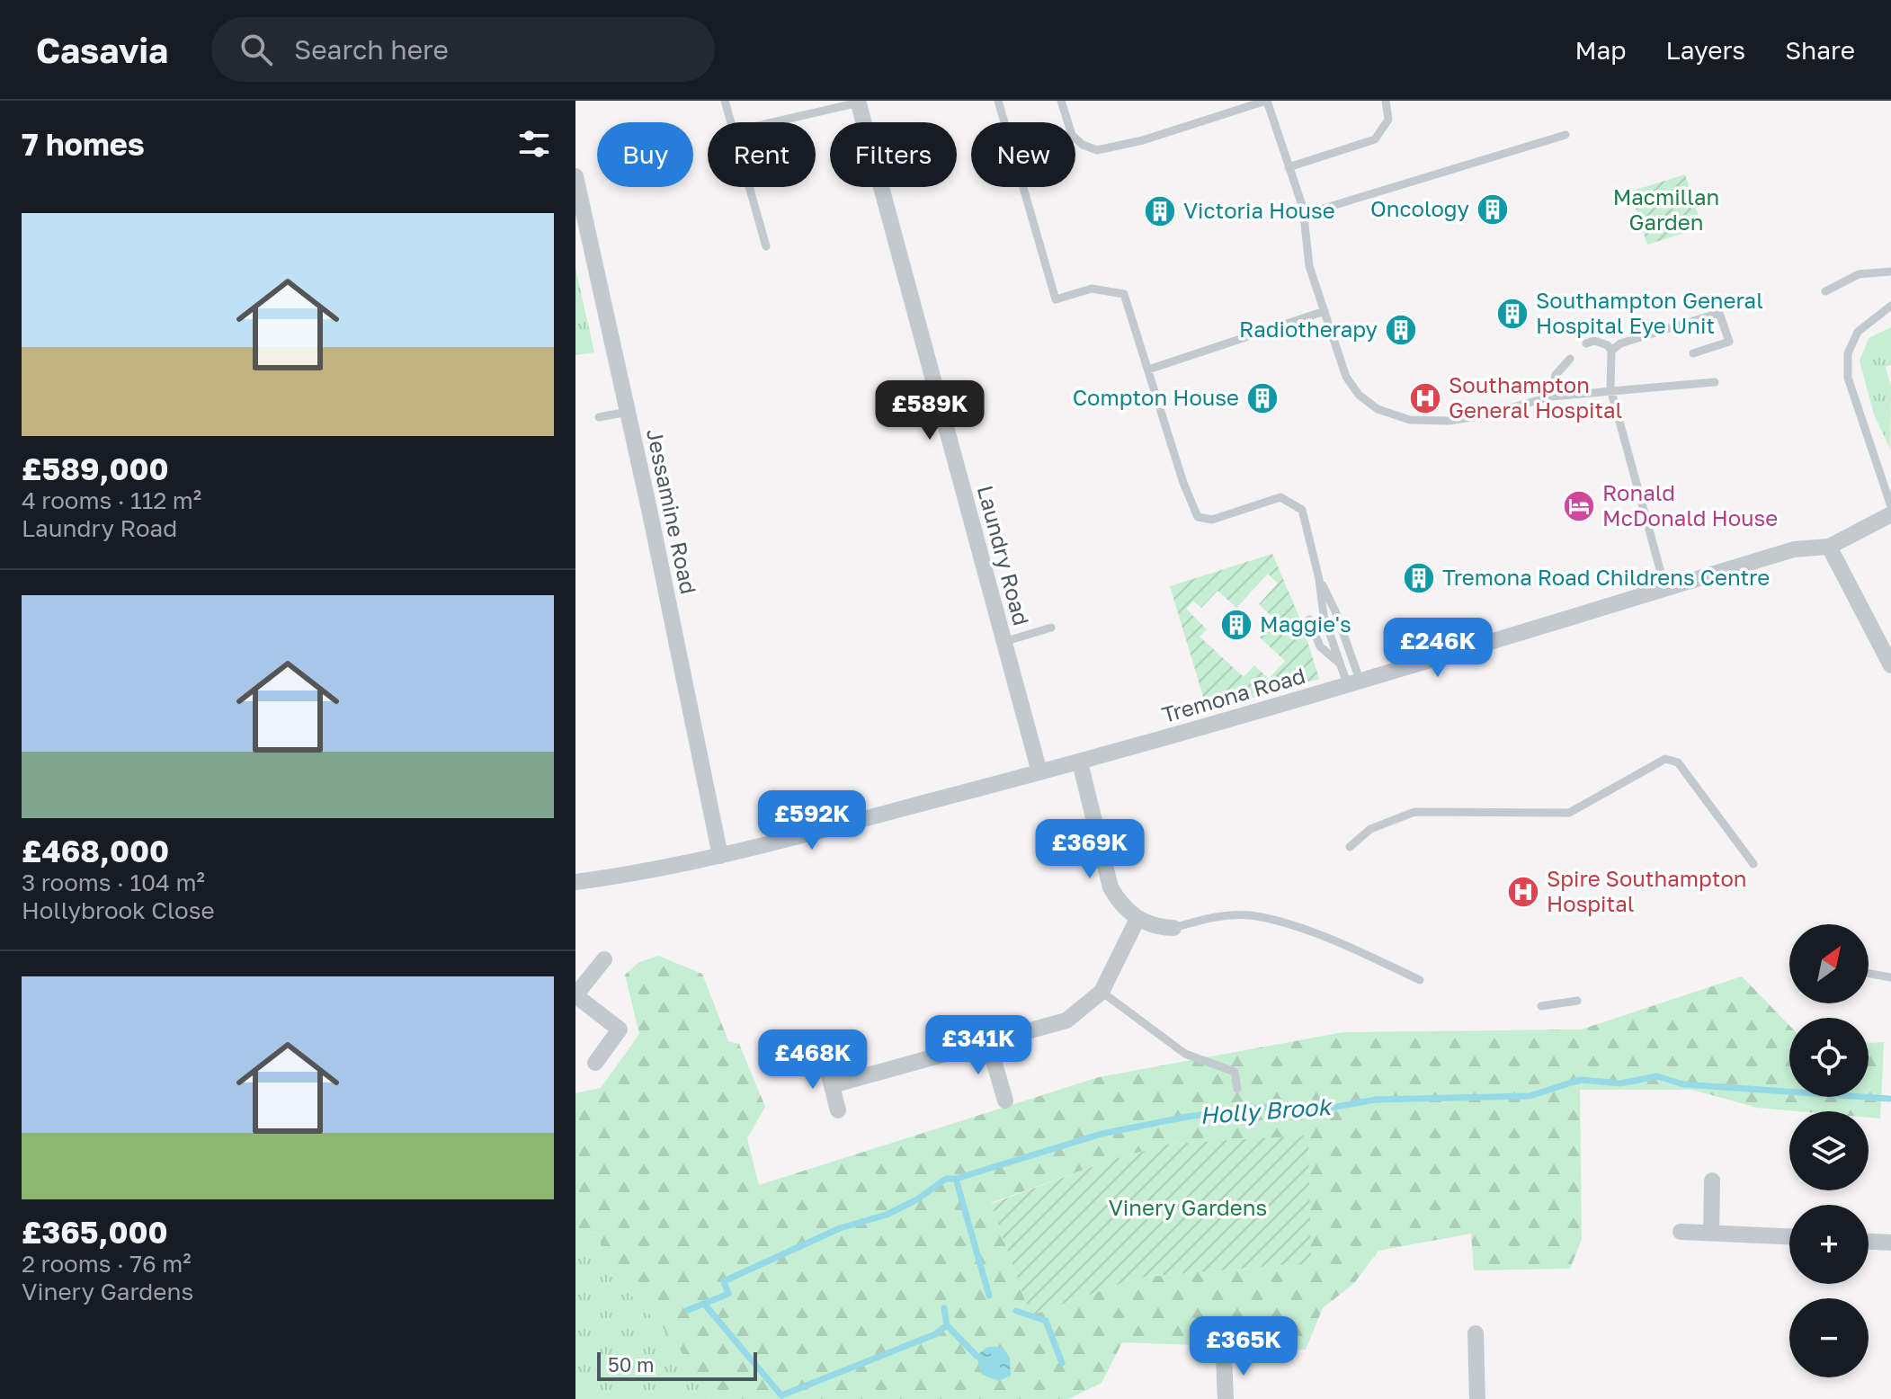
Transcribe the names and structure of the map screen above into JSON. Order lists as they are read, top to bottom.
{
  "streets": {
    "street": ["Jessamine Road", "Laundry Road", "Tremona Road"]
  },
  "crossings": [
    ["Jessamine Road", "Tremona Road"],
    ["Laundry Road", "Tremona Road"]
  ],
  "water": ["Holly Brook"],
  "parks": ["Macmillan Garden", "Vinery Gardens"],
  "places": {
    "building": [
      "Oncology",
      "Victoria House",
      "Southampton General Hospital Eye Unit",
      "Radiotherapy",
      "Compton House",
      "Tremona Road Childrens Centre",
      "Maggie's"
    ],
    "hospital": ["Southampton General Hospital", "Spire Southampton Hospital"],
    "hotel": ["Ronald McDonald House"]
  },
  "scale_bar": "50 m",
  "north": "top right",
  "page": {
    "header": "Casavia",
    "search": "Search here",
    "nav": ["Map", "Layers", "Share"],
    "heading": "7 homes",
    "chip": [
      "Buy",
      "Rent",
      "Filters",
      "New"
    ],
    "list": [
      {
        "name": "£589,000",
        "note": "4 rooms · 112 m² · Laundry Road"
      },
      {
        "name": "£468,000",
        "note": "3 rooms · 104 m² · Hollybrook Close"
      },
      {
        "name": "£365,000",
        "note": "2 rooms · 76 m² · Vinery Gardens"
      }
    ],
    "price": [
      "£589K",
      "£246K",
      "£592K",
      "£369K",
      "£341K",
      "£468K",
      "£365K"
    ],
    "map_buttons": ["+", "−"],
    "scale": "50 m"
  }
}
